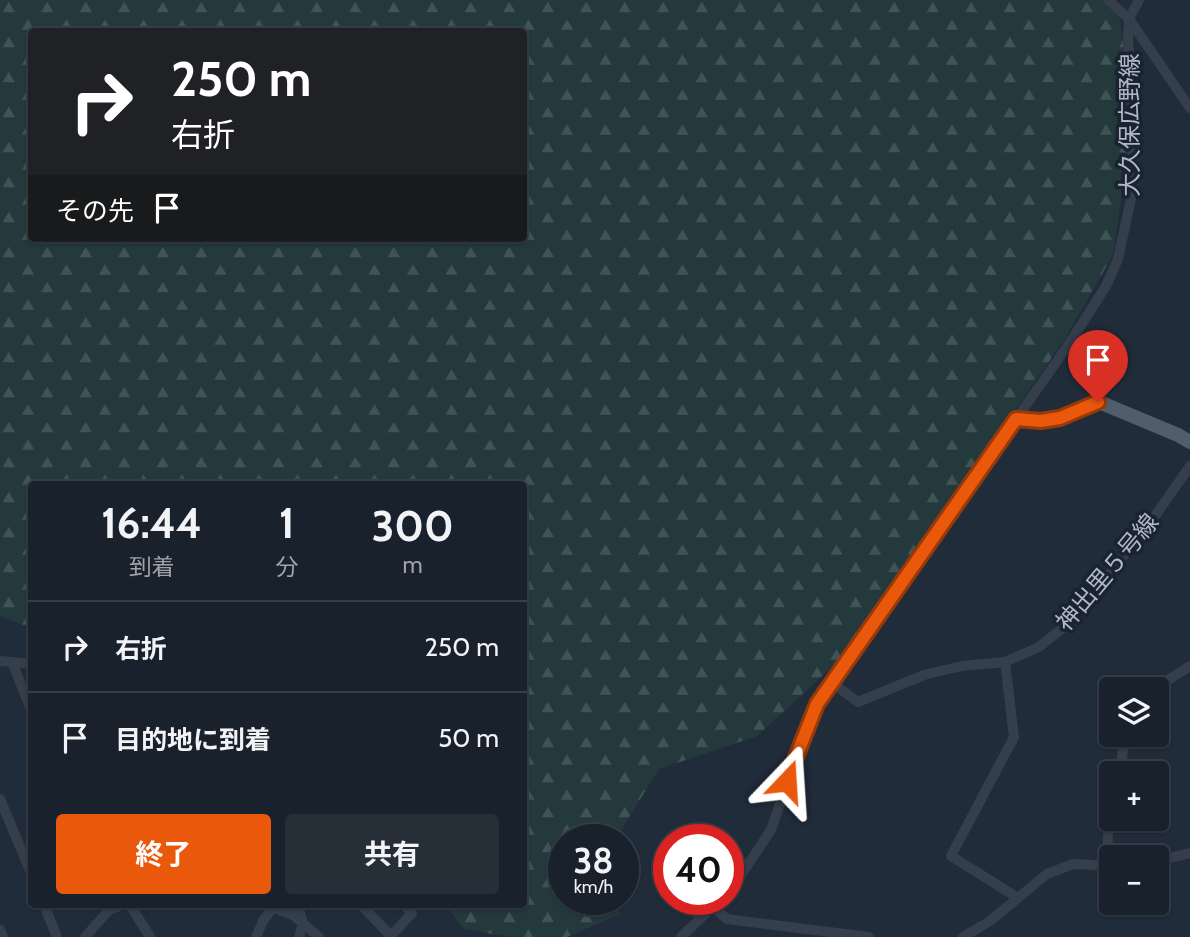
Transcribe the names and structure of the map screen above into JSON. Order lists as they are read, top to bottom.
{
  "streets": {
    "street": ["大久保広野線", "神出里５号線"]
  },
  "crossings": [
    ["大久保広野線", "神出里５号線"]
  ],
  "page": {
    "turn": ["250 m", "右折"],
    "then": "その先",
    "eta": [
      "16:44",
      "到着",
      "1",
      "分",
      "300",
      "m"
    ],
    "list": [
      {
        "name": "右折",
        "value": "250 m"
      },
      {
        "name": "目的地に到着",
        "value": "50 m"
      }
    ],
    "map_buttons": ["+", "−"],
    "buttons": ["終了", "共有"],
    "speed": "38 km/h",
    "limit": "40"
  }
}
